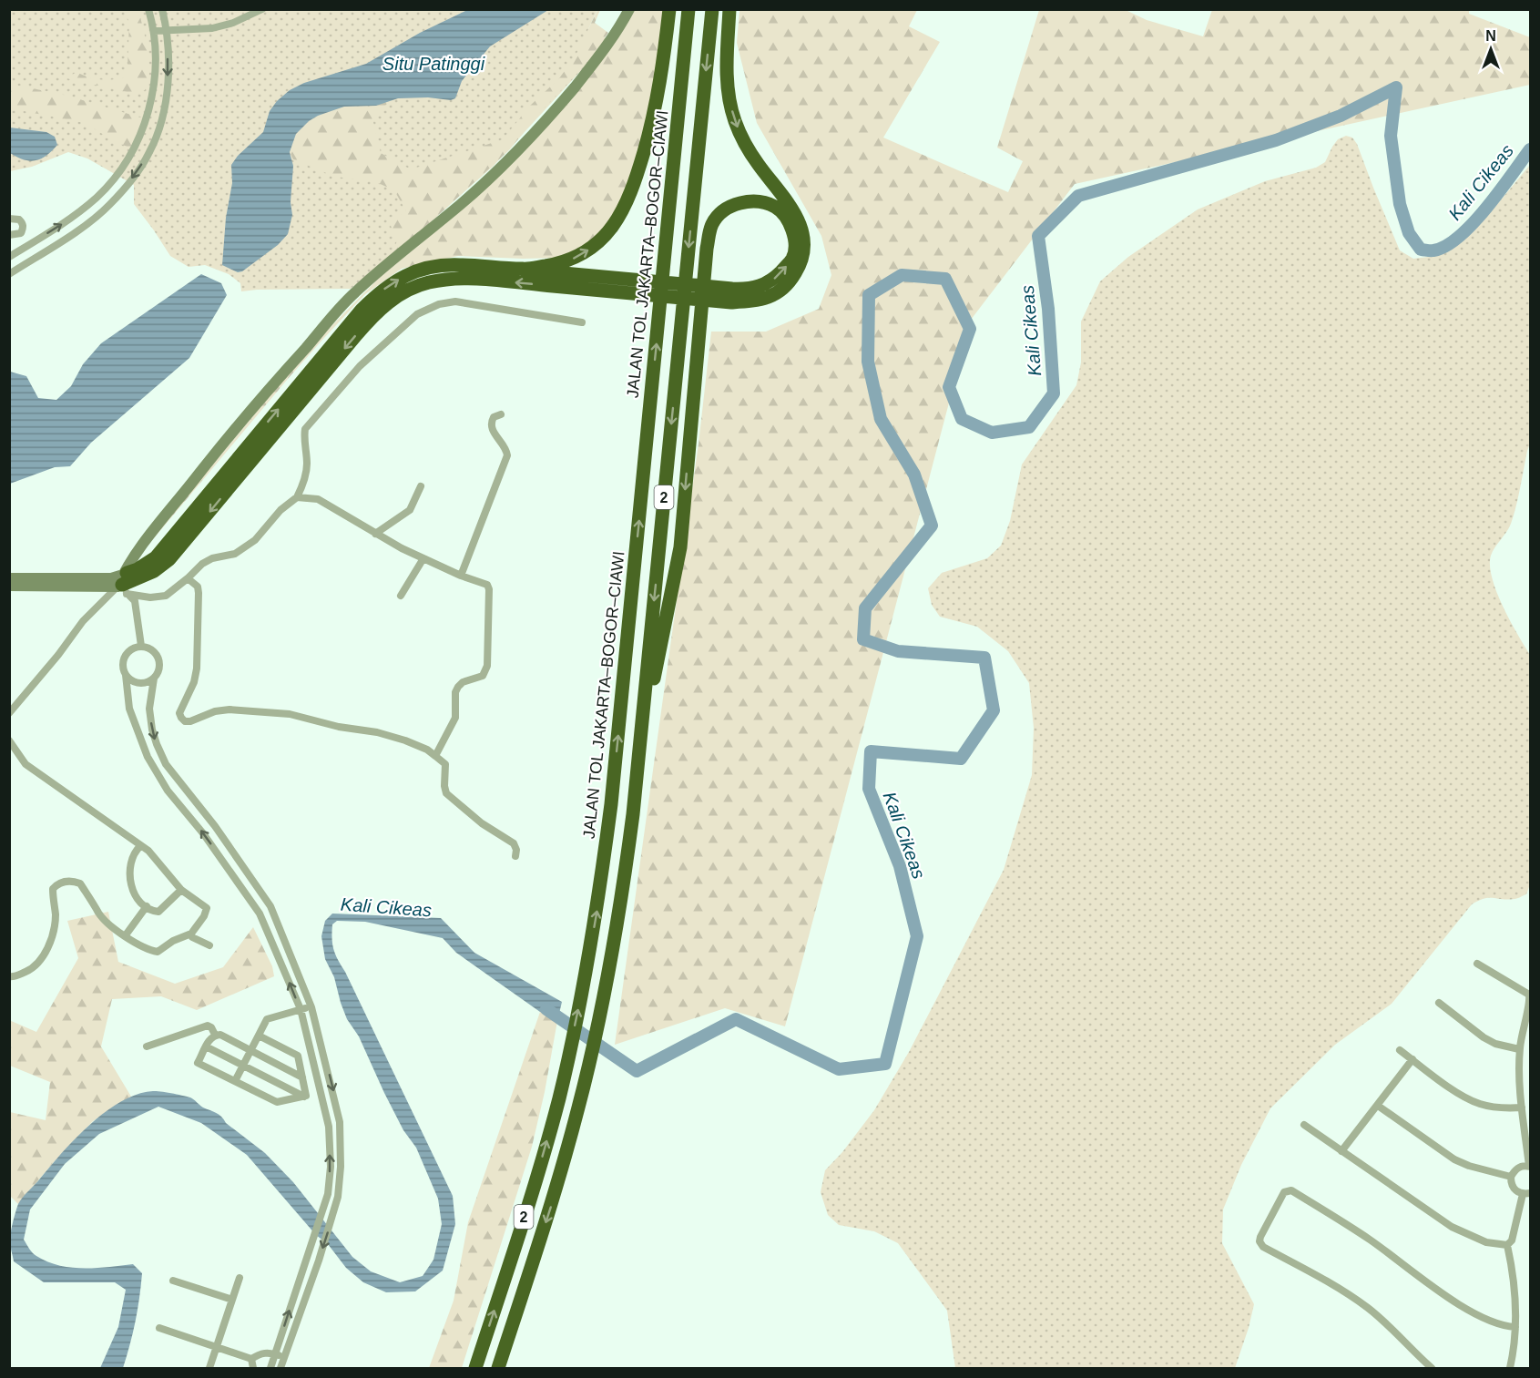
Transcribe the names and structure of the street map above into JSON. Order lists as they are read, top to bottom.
{
  "streets": {
    "highway": ["JALAN TOL JAKARTA–BOGOR–CIAWI", "2"]
  },
  "water": ["Situ Patinggi", "Kali Cikeas"],
  "north": "top"
}
